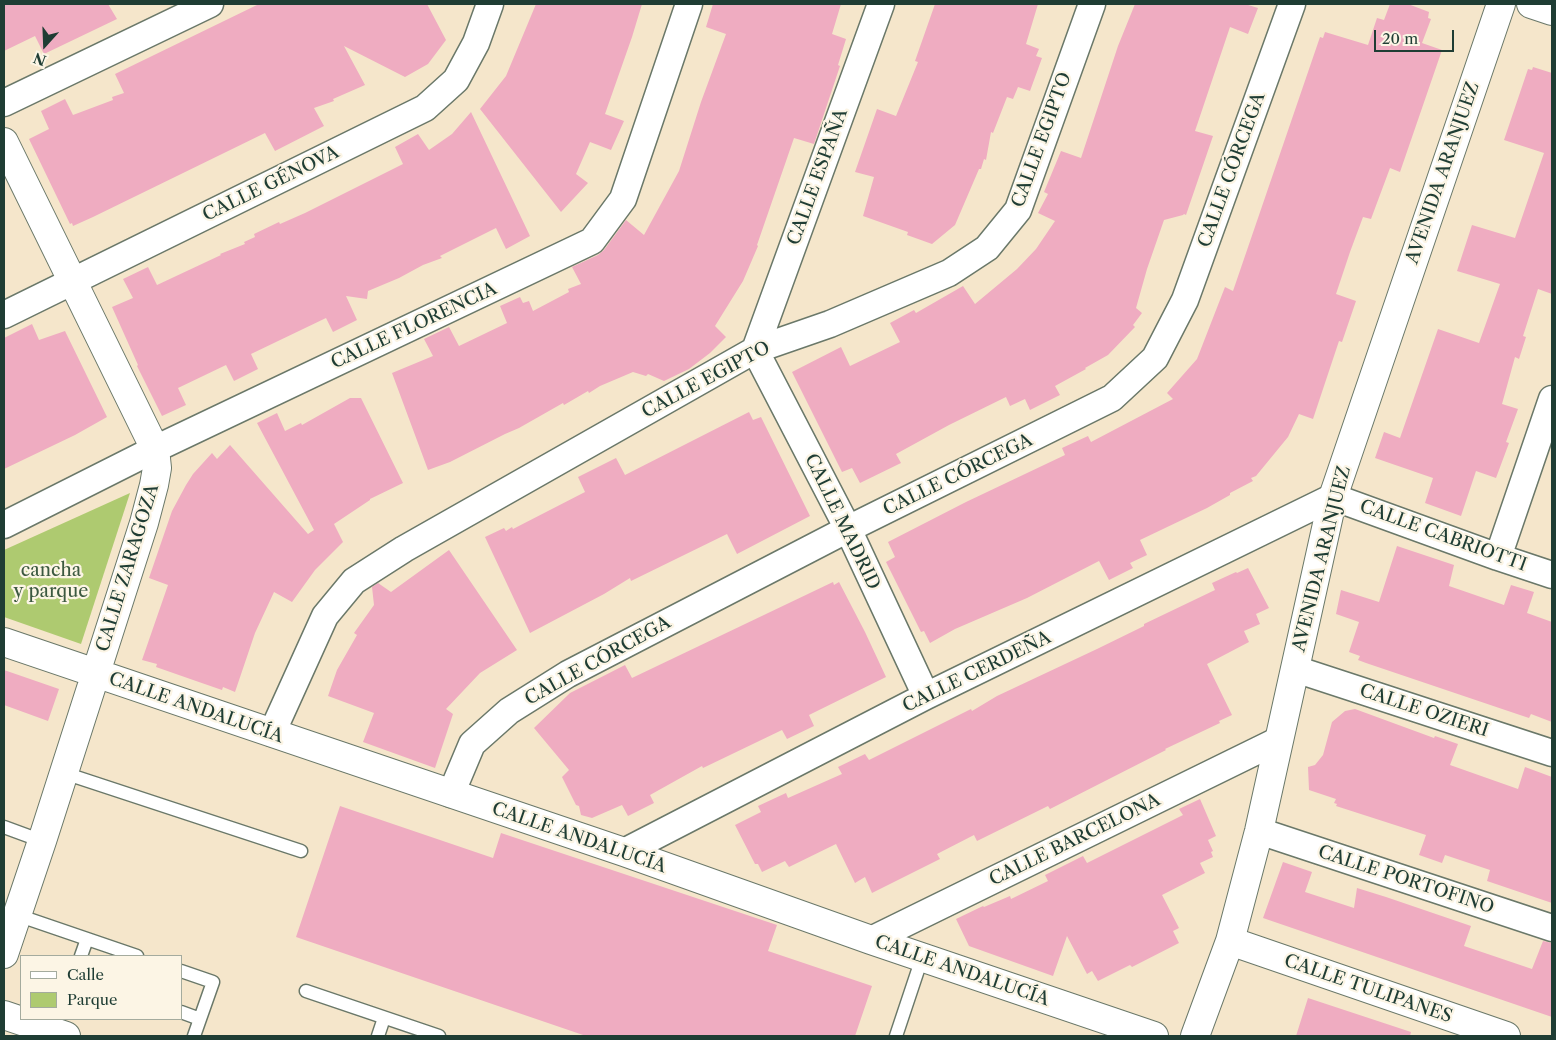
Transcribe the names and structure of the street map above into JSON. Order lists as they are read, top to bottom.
{
  "streets": {
    "street": [
      "CALLE EGIPTO",
      "CALLE CÓRCEGA",
      "AVENIDA ARANJUEZ",
      "CALLE ESPAÑA",
      "CALLE GÉNOVA",
      "CALLE FLORENCIA",
      "CALLE MADRID",
      "CALLE CABRIOTTI",
      "CALLE ZARAGOZA",
      "CALLE CERDEÑA",
      "CALLE ANDALUCÍA",
      "CALLE OZIERI",
      "CALLE BARCELONA",
      "CALLE PORTOFINO",
      "CALLE TULIPANES"
    ]
  },
  "crossings": [
    ["CALLE EGIPTO", "CALLE ESPAÑA"],
    ["CALLE EGIPTO", "CALLE MADRID"],
    ["CALLE EGIPTO", "CALLE ANDALUCÍA"],
    ["CALLE CÓRCEGA", "CALLE MADRID"],
    ["CALLE CÓRCEGA", "CALLE ANDALUCÍA"],
    ["AVENIDA ARANJUEZ", "CALLE CABRIOTTI"],
    ["AVENIDA ARANJUEZ", "CALLE CERDEÑA"],
    ["AVENIDA ARANJUEZ", "CALLE OZIERI"],
    ["AVENIDA ARANJUEZ", "CALLE BARCELONA"],
    ["AVENIDA ARANJUEZ", "CALLE PORTOFINO"],
    ["AVENIDA ARANJUEZ", "CALLE TULIPANES"],
    ["CALLE ESPAÑA", "CALLE MADRID"],
    ["CALLE GÉNOVA", "CALLE ZARAGOZA"],
    ["CALLE FLORENCIA", "CALLE ZARAGOZA"],
    ["CALLE MADRID", "CALLE CERDEÑA"],
    ["CALLE CABRIOTTI", "CALLE CERDEÑA"],
    ["CALLE ZARAGOZA", "CALLE ANDALUCÍA"],
    ["CALLE CERDEÑA", "CALLE ANDALUCÍA"],
    ["CALLE ANDALUCÍA", "CALLE BARCELONA"]
  ],
  "parks": ["cancha y parque"],
  "legend": ["Calle", "Parque"],
  "scale_bar": "20 m",
  "north": "bottom"
}
